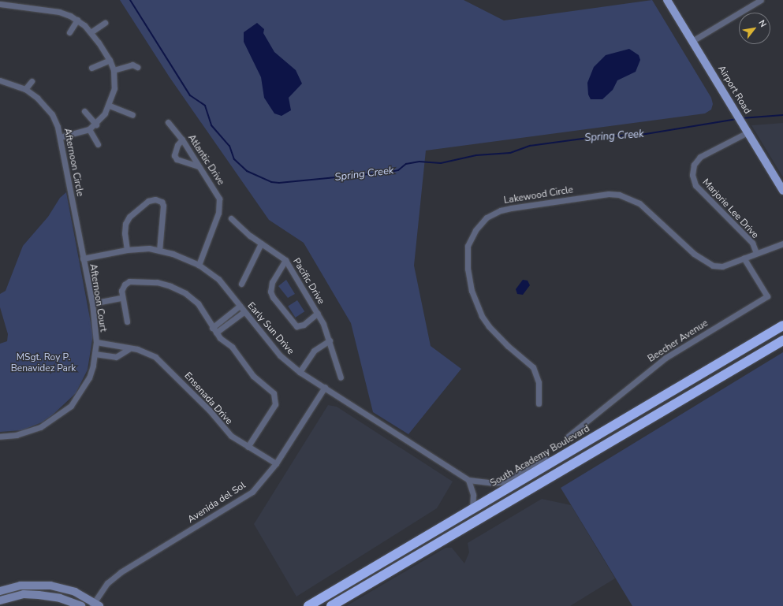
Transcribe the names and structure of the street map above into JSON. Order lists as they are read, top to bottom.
{
  "streets": {
    "highway": ["South Academy Boulevard"],
    "main road": ["Airport Road"],
    "street": [
      "Atlantic Drive",
      "Afternoon Circle",
      "Lakewood Circle",
      "Marjorie Lee Drive",
      "Pacific Drive",
      "Afternoon Court",
      "Early Sun Drive",
      "Beecher Avenue",
      "Ensenada Drive",
      "Avenida del Sol"
    ]
  },
  "crossings": [
    ["Airport Road", "Marjorie Lee Drive"],
    ["Atlantic Drive", "Early Sun Drive"],
    ["Afternoon Circle", "Afternoon Court"],
    ["Afternoon Circle", "Early Sun Drive"],
    ["Lakewood Circle", "Marjorie Lee Drive"],
    ["Lakewood Circle", "Beecher Avenue"],
    ["Afternoon Court", "Early Sun Drive"],
    ["Afternoon Court", "Ensenada Drive"],
    ["Early Sun Drive", "South Academy Boulevard"],
    ["Early Sun Drive", "Avenida del Sol"],
    ["Ensenada Drive", "Avenida del Sol"]
  ],
  "water": ["Spring Creek"],
  "parks": ["MSgt. Roy P. Benavidez Park"],
  "north": "top right"
}
